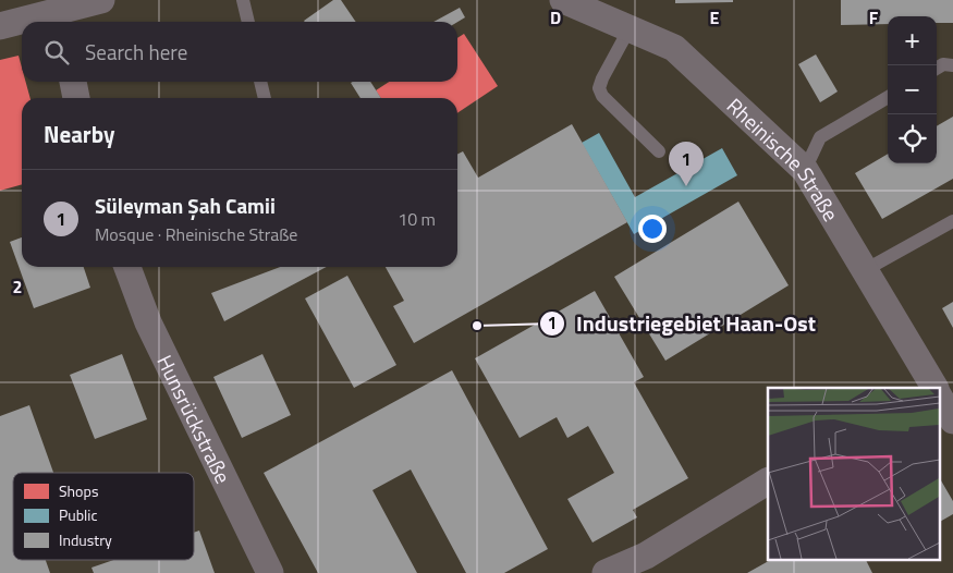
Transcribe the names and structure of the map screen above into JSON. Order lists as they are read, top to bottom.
{
  "streets": {
    "street": ["Rheinische Straße", "Hunsrückstraße"]
  },
  "places": ["Industriegebiet Haan-Ost"],
  "legend": ["Shops", "Public", "Industry"],
  "page": {
    "map_buttons": ["+", "−"],
    "search": "Search here",
    "heading": "Nearby",
    "pins": "1",
    "list": [
      {
        "mark": "1",
        "name": "Süleyman Şah Camii",
        "note": "Mosque · Rheinische Straße",
        "value": "10 m"
      }
    ]
  },
  "grid": {
    "columns": ["D", "E", "F"],
    "rows": ["2"]
  }
}
